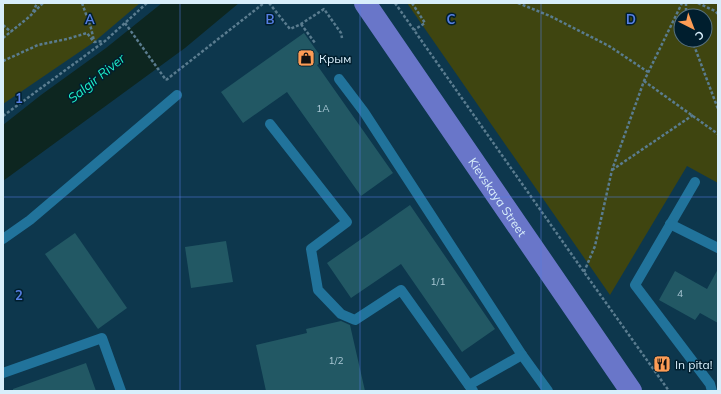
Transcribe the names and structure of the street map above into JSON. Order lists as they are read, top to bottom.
{
  "streets": {
    "main road": ["Kievskaya Street"]
  },
  "water": ["Salgir River"],
  "places": {
    "shop": ["Крым"],
    "restaurant": ["In pita!"]
  },
  "house_numbers": [
    "1А",
    "1/1",
    "4",
    "1/2"
  ],
  "north": "bottom right",
  "grid": {
    "columns": [
      "A",
      "B",
      "C",
      "D"
    ],
    "rows": ["1", "2"]
  }
}
